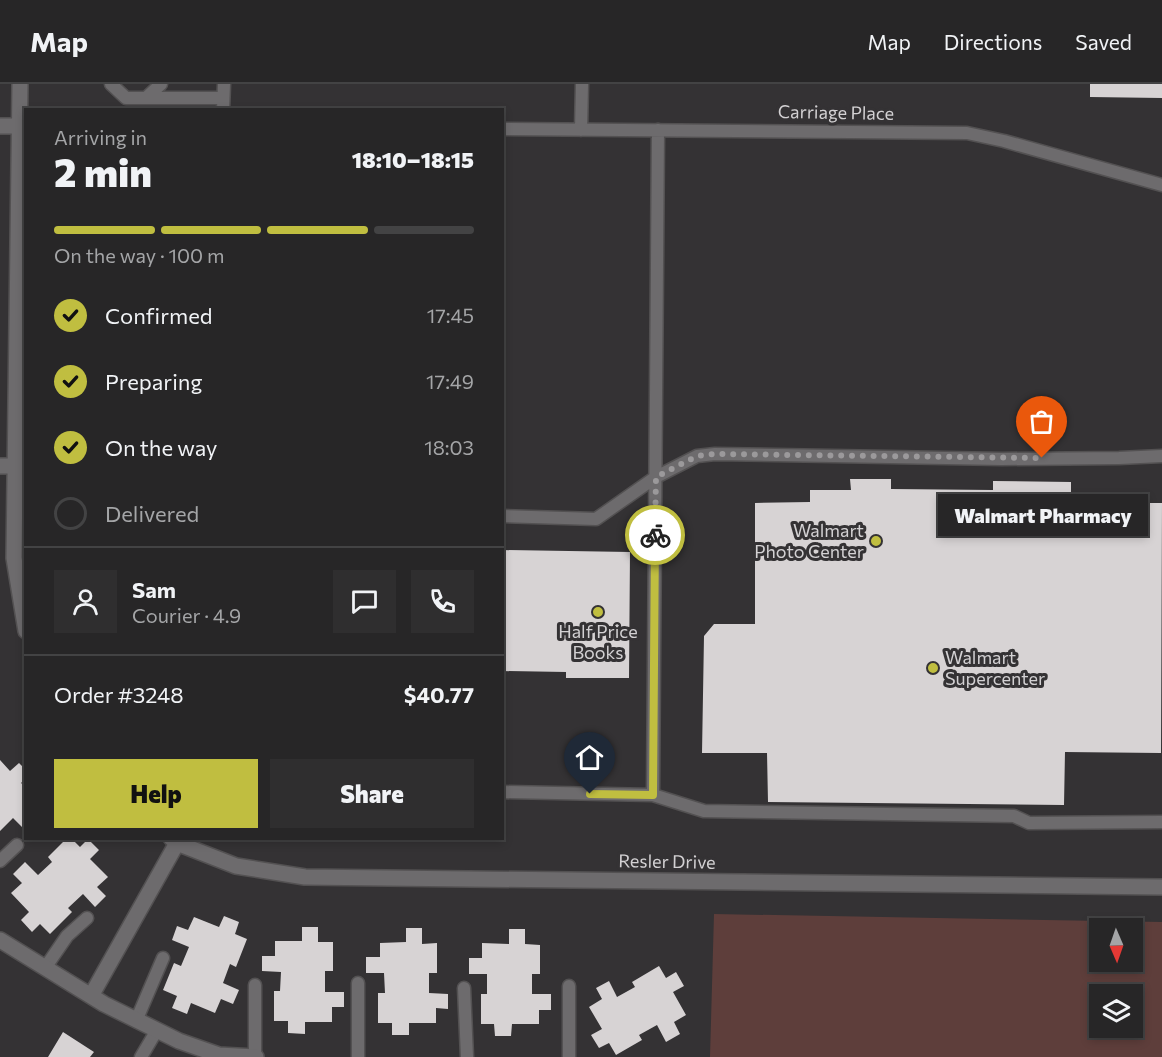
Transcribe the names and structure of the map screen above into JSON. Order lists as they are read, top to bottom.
{
  "streets": {
    "street": ["Resler Drive"],
    "lane": ["Carriage Place"]
  },
  "places": [
    "Walmart Pharmacy",
    "Walmart Photo Center",
    "Half Price Books",
    "Walmart Supercenter"
  ],
  "north": "bottom",
  "page": {
    "header": "Map",
    "nav": ["Map", "Directions", "Saved"],
    "heading": ["2 min", "Arriving in", "18:10–18:15"],
    "panel": [
      "Sam",
      "Courier · 4.9",
      "Order #3248",
      "$40.77"
    ],
    "bar": "On the way · 100 m",
    "list": [
      ["Confirmed", "17:45"],
      ["Preparing", "17:49"],
      ["On the way", "18:03"],
      "Delivered"
    ],
    "bubble": "Walmart Pharmacy",
    "buttons": ["Help", "Share"]
  }
}
